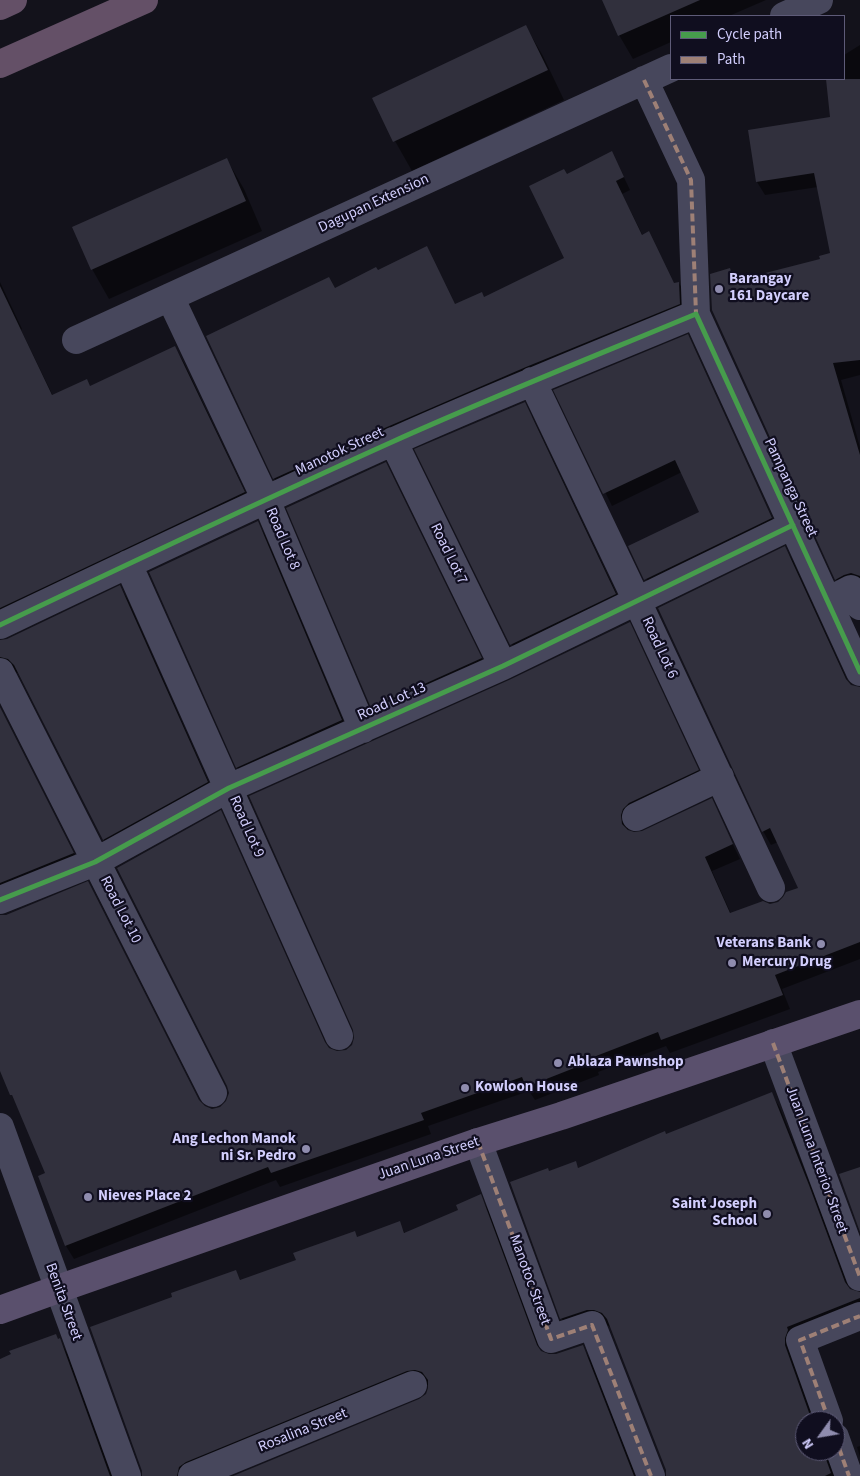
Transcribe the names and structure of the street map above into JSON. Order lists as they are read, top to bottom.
{
  "streets": {
    "main road": ["Juan Luna Street"],
    "street": [
      "Dagupan Extension",
      "Manotok Street",
      "Pampanga Street",
      "Road Lot 8",
      "Road Lot 7",
      "Road Lot 6",
      "Road Lot 13",
      "Road Lot 9",
      "Road Lot 10",
      "Juan Luna Interior Street",
      "Manotoc Street",
      "Benita Street",
      "Rosalina Street"
    ]
  },
  "crossings": [
    ["Dagupan Extension", "Pampanga Street"],
    ["Dagupan Extension", "Road Lot 8"],
    ["Manotok Street", "Pampanga Street"],
    ["Manotok Street", "Road Lot 8"],
    ["Manotok Street", "Road Lot 7"],
    ["Manotok Street", "Road Lot 6"],
    ["Manotok Street", "Road Lot 9"],
    ["Pampanga Street", "Road Lot 13"],
    ["Road Lot 8", "Road Lot 13"],
    ["Road Lot 7", "Road Lot 13"],
    ["Road Lot 6", "Road Lot 13"],
    ["Road Lot 13", "Road Lot 9"],
    ["Road Lot 13", "Road Lot 10"],
    ["Juan Luna Street", "Juan Luna Interior Street"],
    ["Juan Luna Street", "Manotoc Street"],
    ["Juan Luna Street", "Benita Street"]
  ],
  "places": [
    "Barangay 161 Daycare",
    "Veterans Bank",
    "Mercury Drug",
    "Ablaza Pawnshop",
    "Kowloon House",
    "Ang Lechon Manok ni Sr. Pedro",
    "Nieves Place 2",
    "Saint Joseph School"
  ],
  "legend": ["Cycle path", "Path"],
  "north": "bottom left"
}
